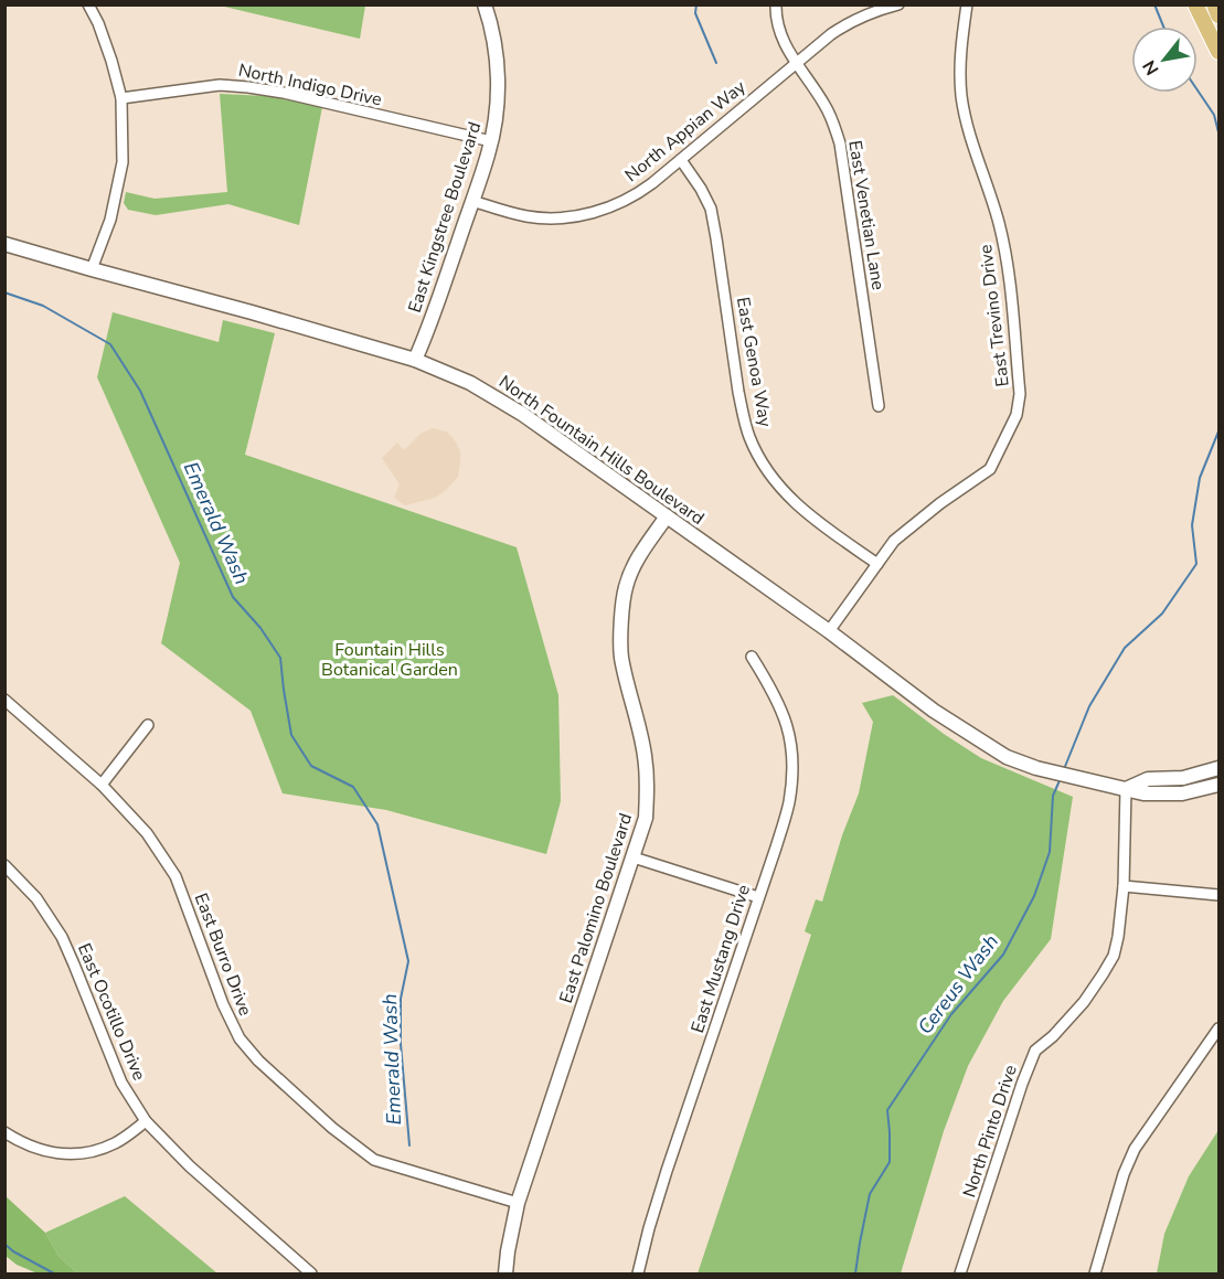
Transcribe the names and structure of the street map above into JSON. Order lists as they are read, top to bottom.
{
  "streets": {
    "main road": ["East Kingstree Boulevard", "North Fountain Hills Boulevard", "East Palomino Boulevard"],
    "street": [
      "North Indigo Drive",
      "North Appian Way",
      "East Venetian Lane",
      "East Trevino Drive",
      "East Genoa Way",
      "East Burro Drive",
      "East Mustang Drive",
      "East Ocotillo Drive",
      "North Pinto Drive"
    ]
  },
  "crossings": [
    ["North Indigo Drive", "East Kingstree Boulevard"],
    ["North Appian Way", "East Venetian Lane"],
    ["North Appian Way", "East Kingstree Boulevard"],
    ["North Appian Way", "East Genoa Way"],
    ["East Kingstree Boulevard", "North Fountain Hills Boulevard"],
    ["East Trevino Drive", "East Genoa Way"],
    ["East Trevino Drive", "North Fountain Hills Boulevard"],
    ["North Fountain Hills Boulevard", "East Palomino Boulevard"],
    ["North Fountain Hills Boulevard", "North Pinto Drive"],
    ["East Palomino Boulevard", "East Burro Drive"]
  ],
  "water": ["Emerald Wash", "Cereus Wash"],
  "parks": ["Fountain Hills Botanical Garden"],
  "north": "bottom left"
}
